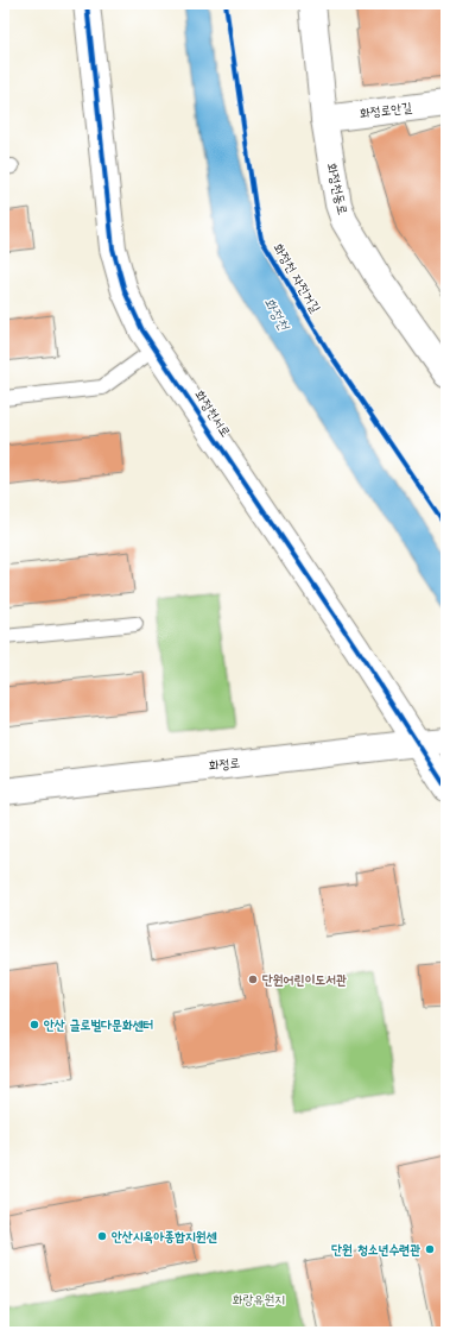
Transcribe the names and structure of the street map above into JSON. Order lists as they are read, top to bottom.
{
  "streets": {
    "street": [
      "화정로안길",
      "화정천동로",
      "화정천서로",
      "화정로"
    ],
    "cycle path": ["화정천 자전거길"]
  },
  "crossings": [
    ["화정로안길", "화정천동로"],
    ["화정천서로", "화정로"]
  ],
  "water": ["화정천"],
  "parks": ["화랑유원지"],
  "places": [
    "단원어린이도서관",
    "안산 글로벌다문화센터",
    "안산시육아종합지원센",
    "단원 청소년수련관"
  ]
}
